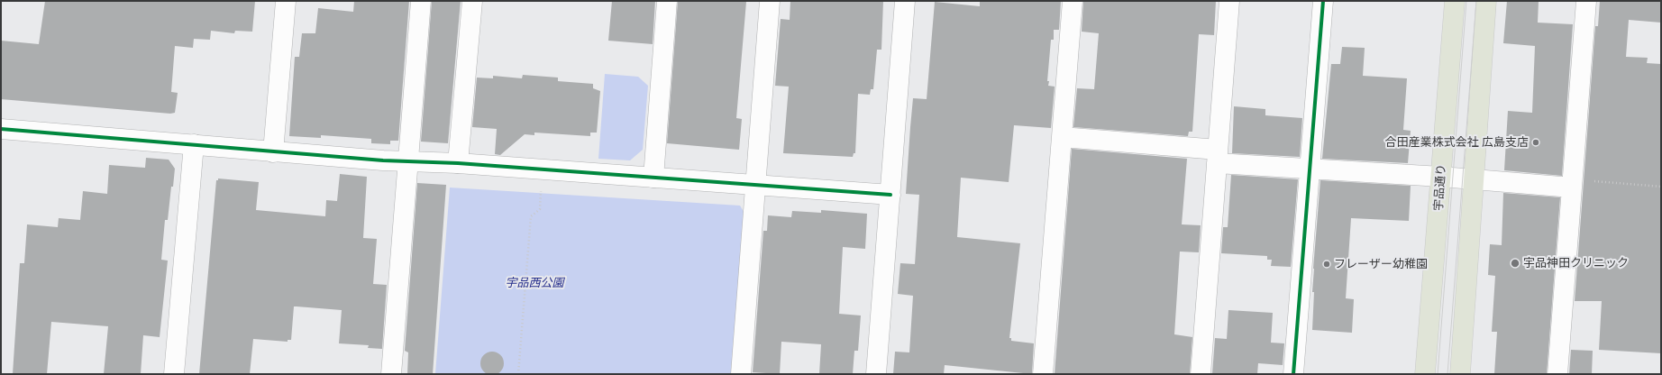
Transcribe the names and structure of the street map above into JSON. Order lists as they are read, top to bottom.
{
  "streets": {
    "highway": ["宇品通り"]
  },
  "parks": ["宇品西公園"],
  "places": ["合田産業株式会社 広島支店", "宇品神田クリニック", "フレーザー幼稚園"]
}
